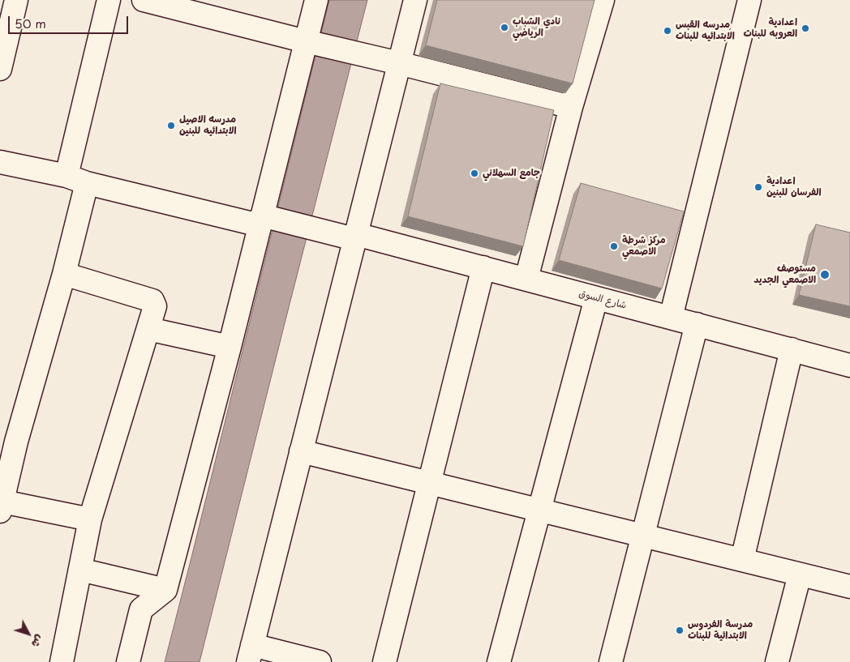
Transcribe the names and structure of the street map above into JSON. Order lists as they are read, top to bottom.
{
  "streets": {
    "street": ["شارع السوق"]
  },
  "places": [
    "نادي الشباب الرياضي",
    "اعدادية العروبه للبنات",
    "مدرسه القبس الابتدائيه للبنات",
    "مدرسه الاصيل الابتدائيه للبنين",
    "جامع السهلاني",
    "اعدادية الفرسان للبنين",
    "مركز شرطة الاصمعي",
    "مستوصف الاصمعي الجديد",
    "مدرسة الفردوس الابتدائية للبنات"
  ],
  "scale_bar": "50 m",
  "north": "bottom right"
}
